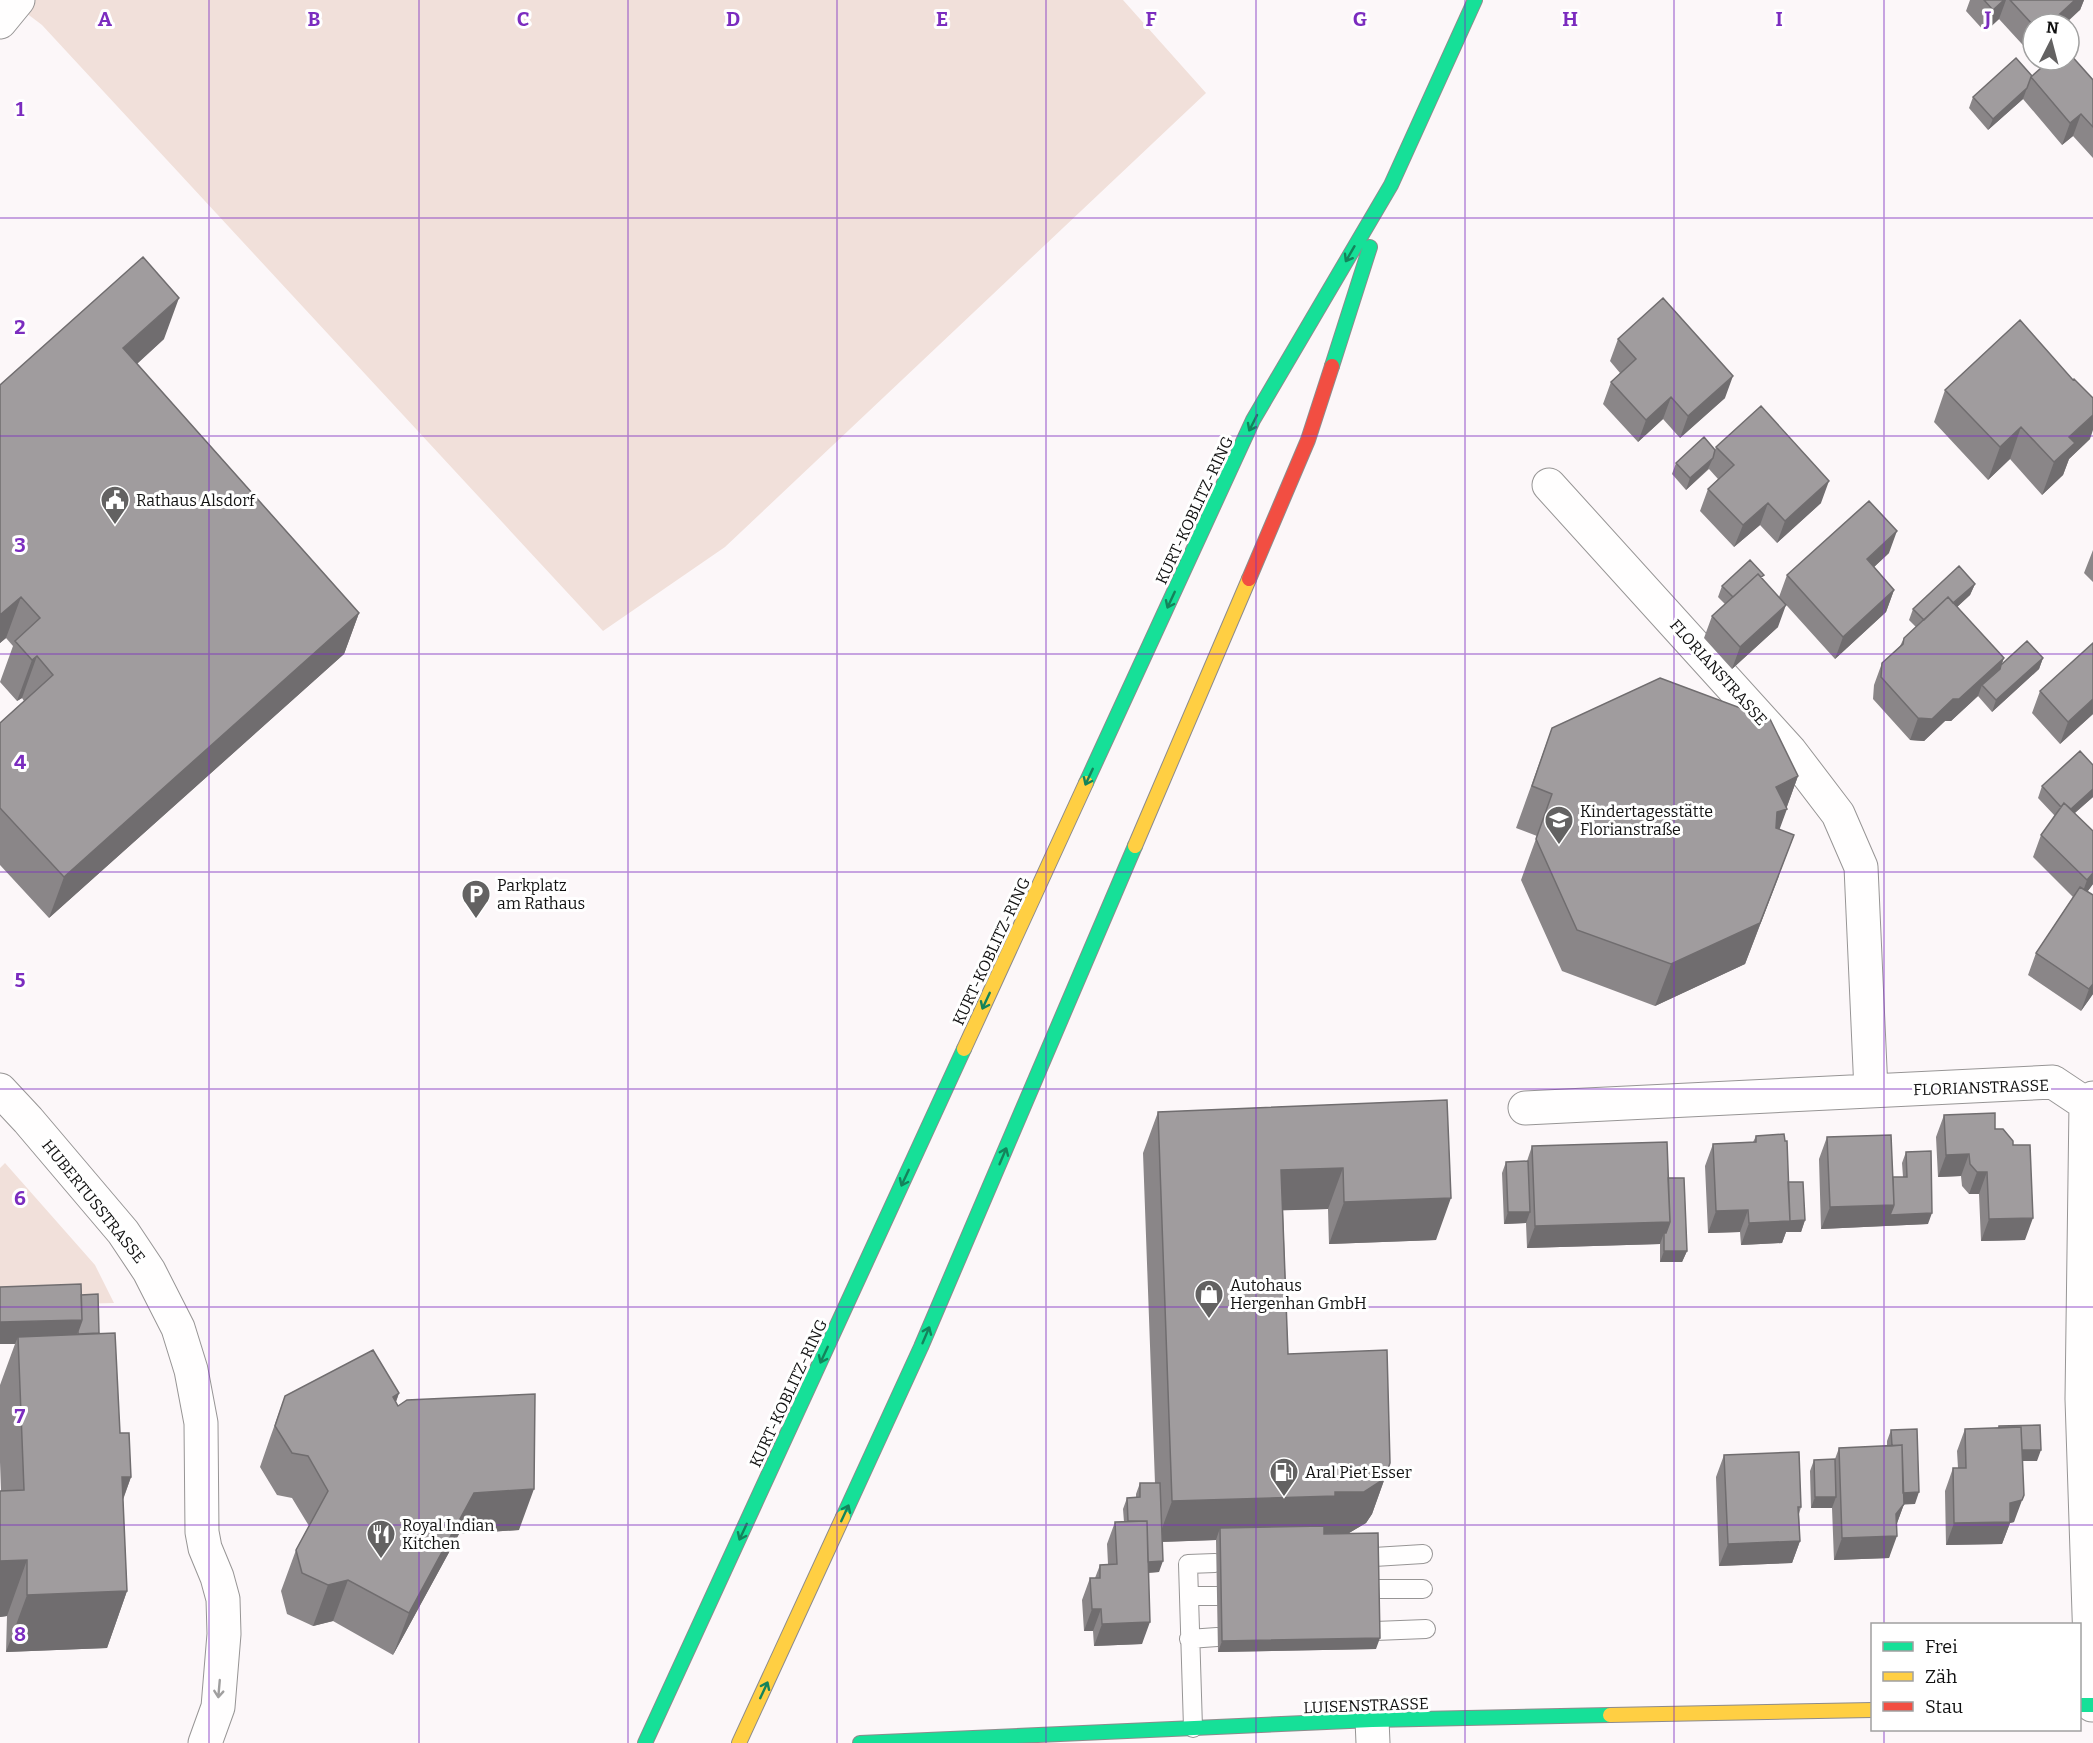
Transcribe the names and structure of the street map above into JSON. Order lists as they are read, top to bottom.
{
  "streets": {
    "main road": ["KURT-KOBLITZ-RING", "LUISENSTRASSE"],
    "street": ["FLORIANSTRASSE", "HUBERTUSSTRASSE"]
  },
  "one_way": ["HUBERTUSSTRASSE"],
  "places": {
    "public building": ["Rathaus Alsdorf"],
    "school or university": ["Kindertagesstätte Florianstraße"],
    "parking": ["Parkplatz am Rathaus"],
    "shop": ["Autohaus Hergenhan GmbH"],
    "fuel station": ["Aral Piet Esser"],
    "restaurant": ["Royal Indian Kitchen"]
  },
  "legend": ["Frei", "Zäh", "Stau"],
  "north": "top",
  "grid": {
    "columns": [
      "A",
      "B",
      "C",
      "D",
      "E",
      "F",
      "G",
      "H",
      "I",
      "J"
    ],
    "rows": [
      "1",
      "2",
      "3",
      "4",
      "5",
      "6",
      "7",
      "8"
    ]
  }
}
